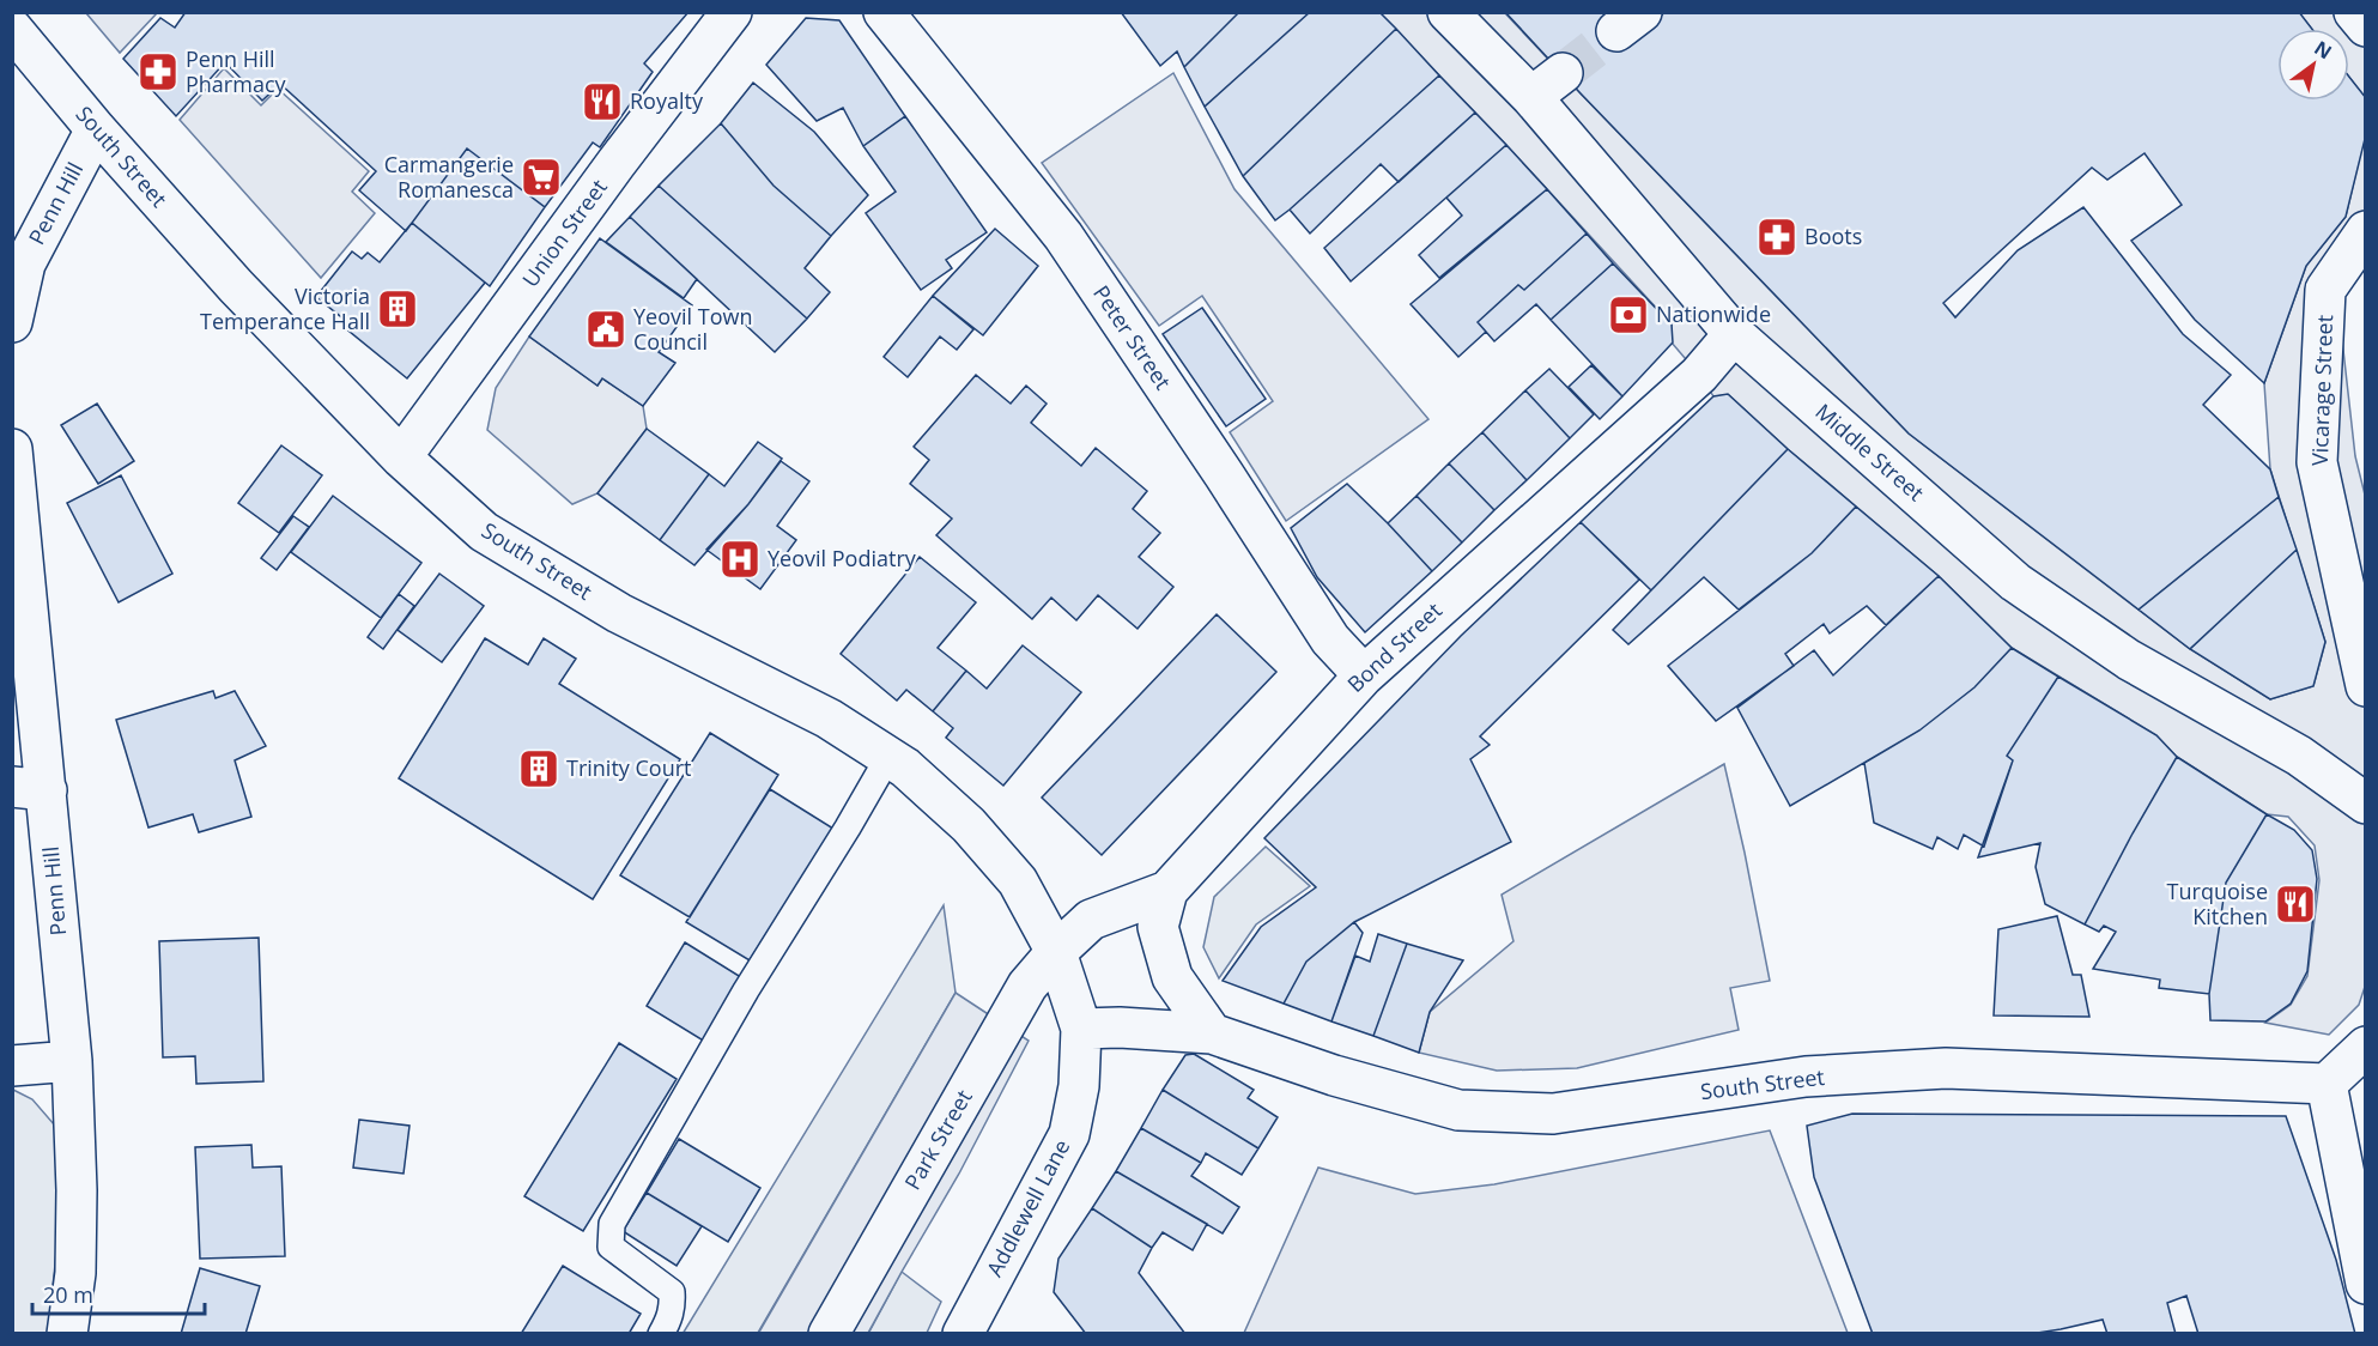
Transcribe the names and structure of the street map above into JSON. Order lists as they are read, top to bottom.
{
  "streets": {
    "street": [
      "South Street",
      "Penn Hill",
      "Union Street",
      "Peter Street",
      "Vicarage Street",
      "Middle Street",
      "Bond Street",
      "Park Street",
      "Addlewell Lane"
    ]
  },
  "crossings": [
    ["South Street", "Penn Hill"],
    ["South Street", "Union Street"],
    ["South Street", "Bond Street"],
    ["South Street", "Park Street"],
    ["South Street", "Addlewell Lane"],
    ["Peter Street", "Bond Street"],
    ["Middle Street", "Bond Street"],
    ["Bond Street", "Park Street"],
    ["Bond Street", "Addlewell Lane"],
    ["Park Street", "Addlewell Lane"]
  ],
  "places": {
    "pharmacy": ["Penn Hill Pharmacy", "Boots"],
    "restaurant": ["Royalty", "Turquoise Kitchen"],
    "supermarket": ["Carmangerie Romanesca"],
    "building": ["Victoria Temperance Hall", "Trinity Court"],
    "bank": ["Nationwide"],
    "public building": ["Yeovil Town Council"],
    "hospital": ["Yeovil Podiatry"]
  },
  "scale_bar": "20 m",
  "north": "top right"
}
